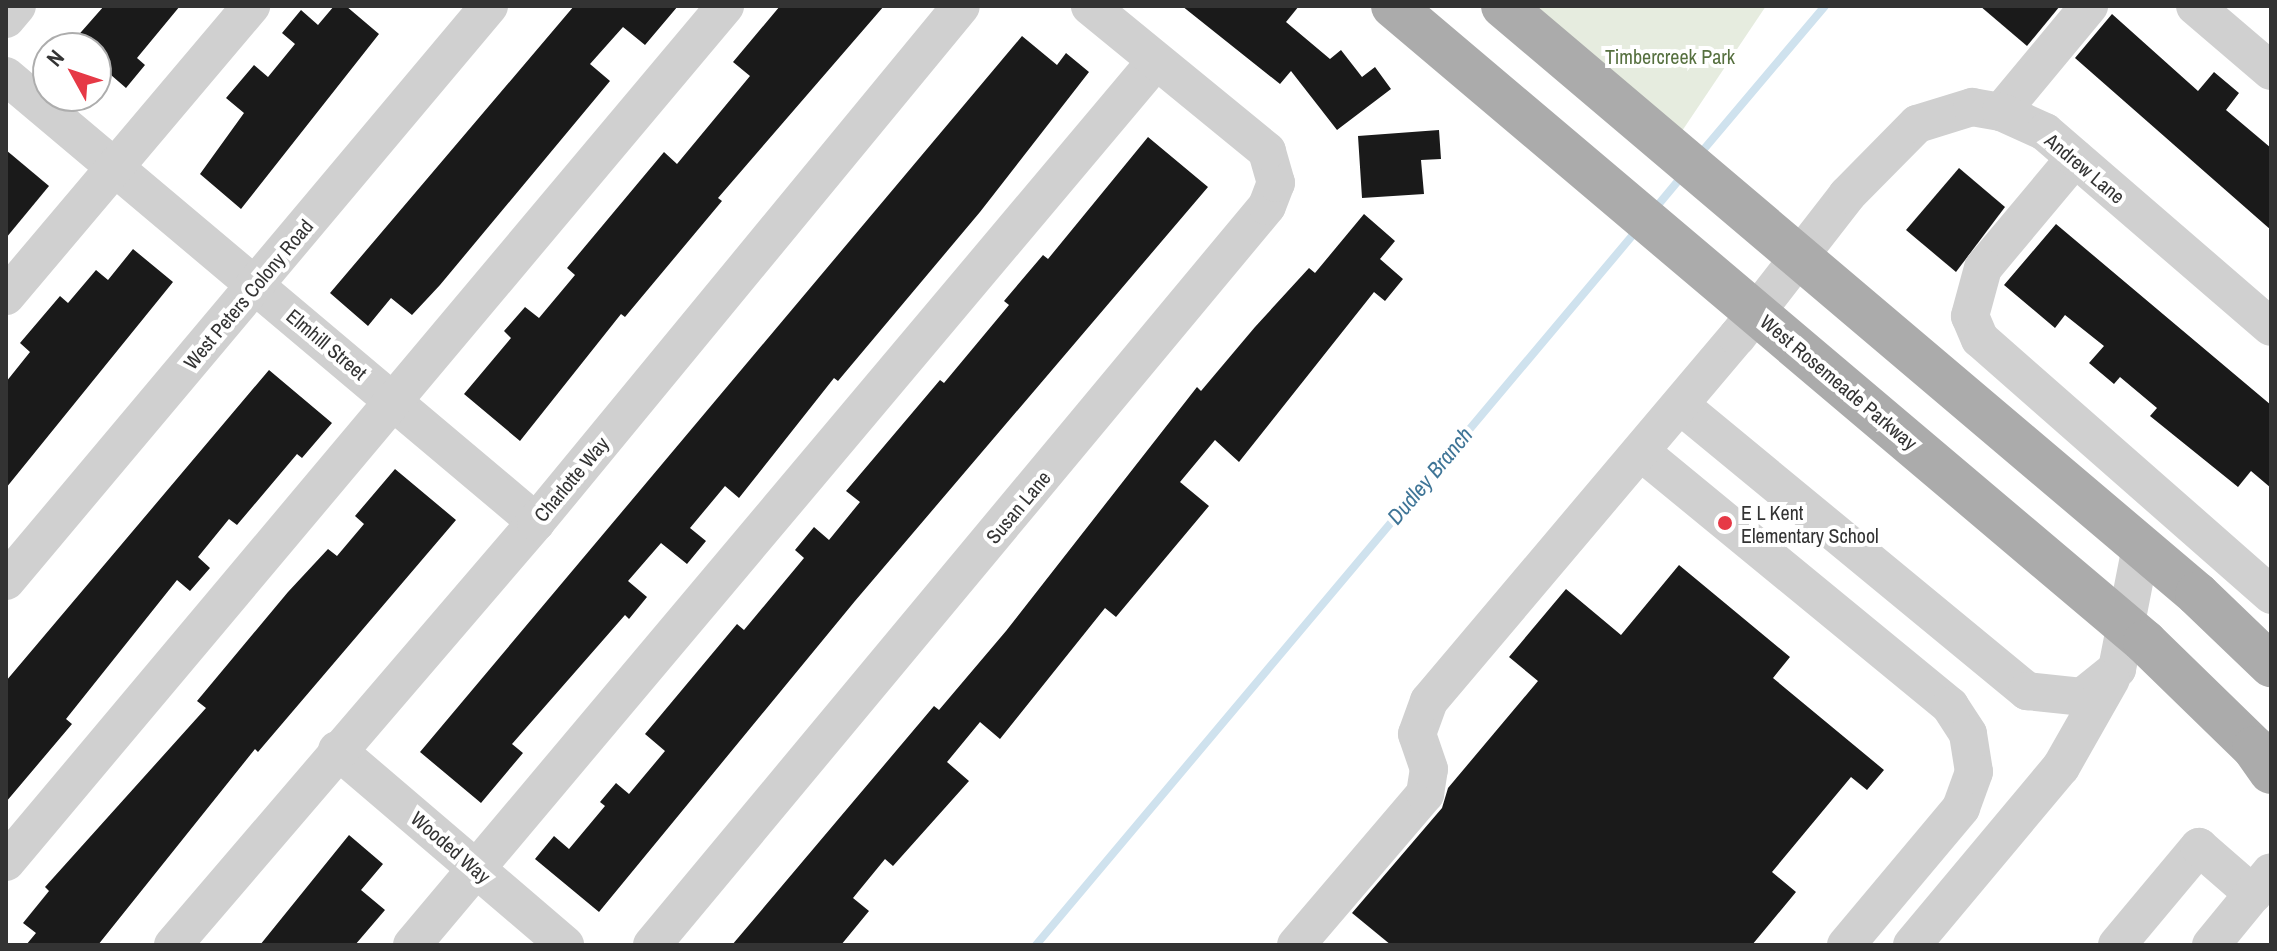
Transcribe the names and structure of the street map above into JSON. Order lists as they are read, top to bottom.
{
  "streets": {
    "main road": ["West Rosemeade Parkway"],
    "street": [
      "Andrew Lane",
      "West Peters Colony Road",
      "Elmhill Street",
      "Charlotte Way",
      "Susan Lane",
      "Wooded Way"
    ]
  },
  "crossings": [
    ["Andrew Lane", "West Rosemeade Parkway"],
    ["West Peters Colony Road", "Elmhill Street"],
    ["Elmhill Street", "Charlotte Way"],
    ["Charlotte Way", "Wooded Way"]
  ],
  "water": ["Dudley Branch"],
  "parks": ["Timbercreek Park"],
  "places": ["E L Kent Elementary School"],
  "north": "top left"
}
